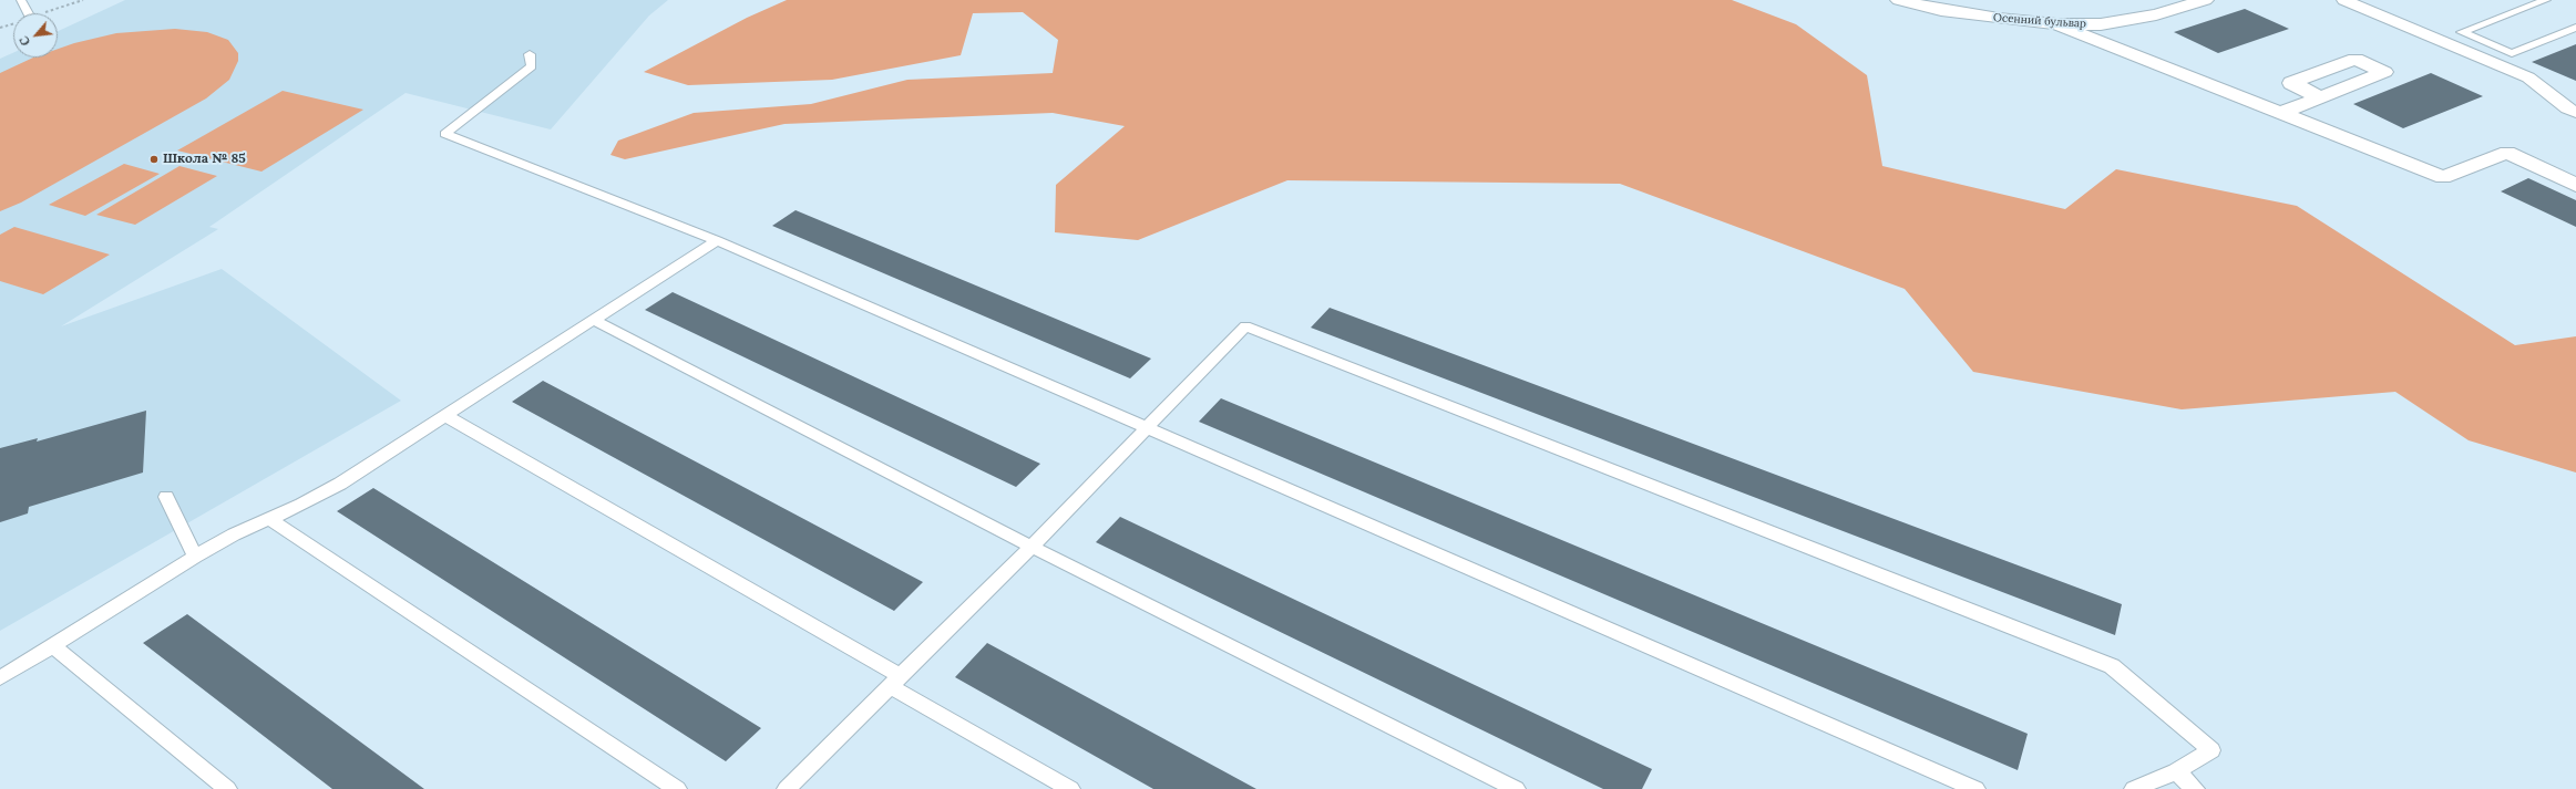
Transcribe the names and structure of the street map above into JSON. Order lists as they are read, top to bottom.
{
  "streets": {
    "street": ["Осенний бульвар"]
  },
  "places": ["Школа № 85"],
  "north": "bottom left"
}
